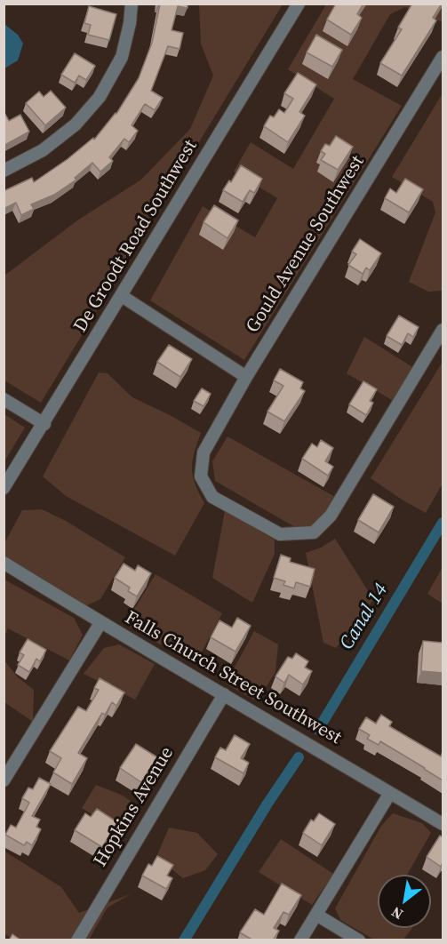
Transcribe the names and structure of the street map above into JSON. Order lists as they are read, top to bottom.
{
  "streets": {
    "street": [
      "De Groodt Road Southwest",
      "Gould Avenue Southwest",
      "Falls Church Street Southwest",
      "Hopkins Avenue"
    ]
  },
  "crossings": [
    ["Falls Church Street Southwest", "Hopkins Avenue"]
  ],
  "water": ["Canal 14"],
  "north": "bottom left"
}
